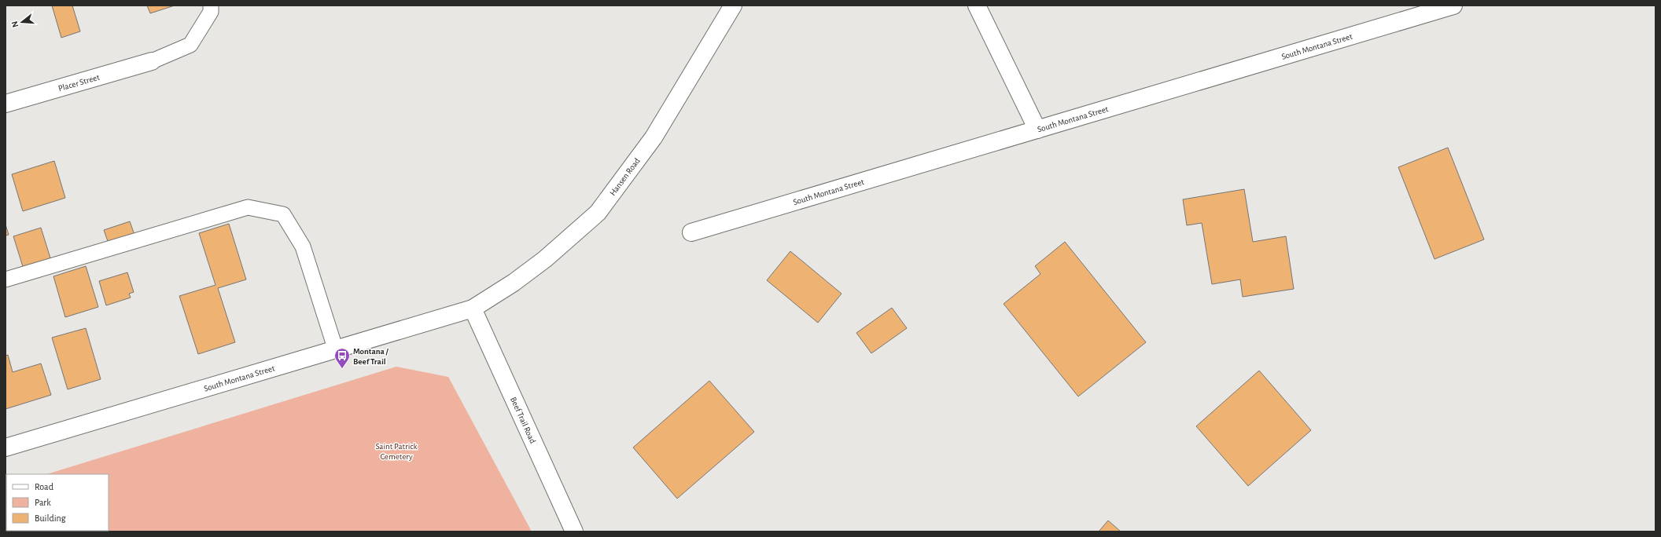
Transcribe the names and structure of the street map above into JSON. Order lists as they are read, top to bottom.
{
  "streets": {
    "street": [
      "South Montana Street",
      "Placer Street",
      "Hansen Road",
      "Beef Trail Road"
    ]
  },
  "crossings": [
    ["South Montana Street", "Hansen Road"],
    ["South Montana Street", "Beef Trail Road"],
    ["Hansen Road", "Beef Trail Road"]
  ],
  "parks": ["Saint Patrick Cemetery"],
  "places": {
    "bus stop": ["Montana / Beef Trail"]
  },
  "legend": ["Road", "Park", "Building"],
  "north": "left"
}
